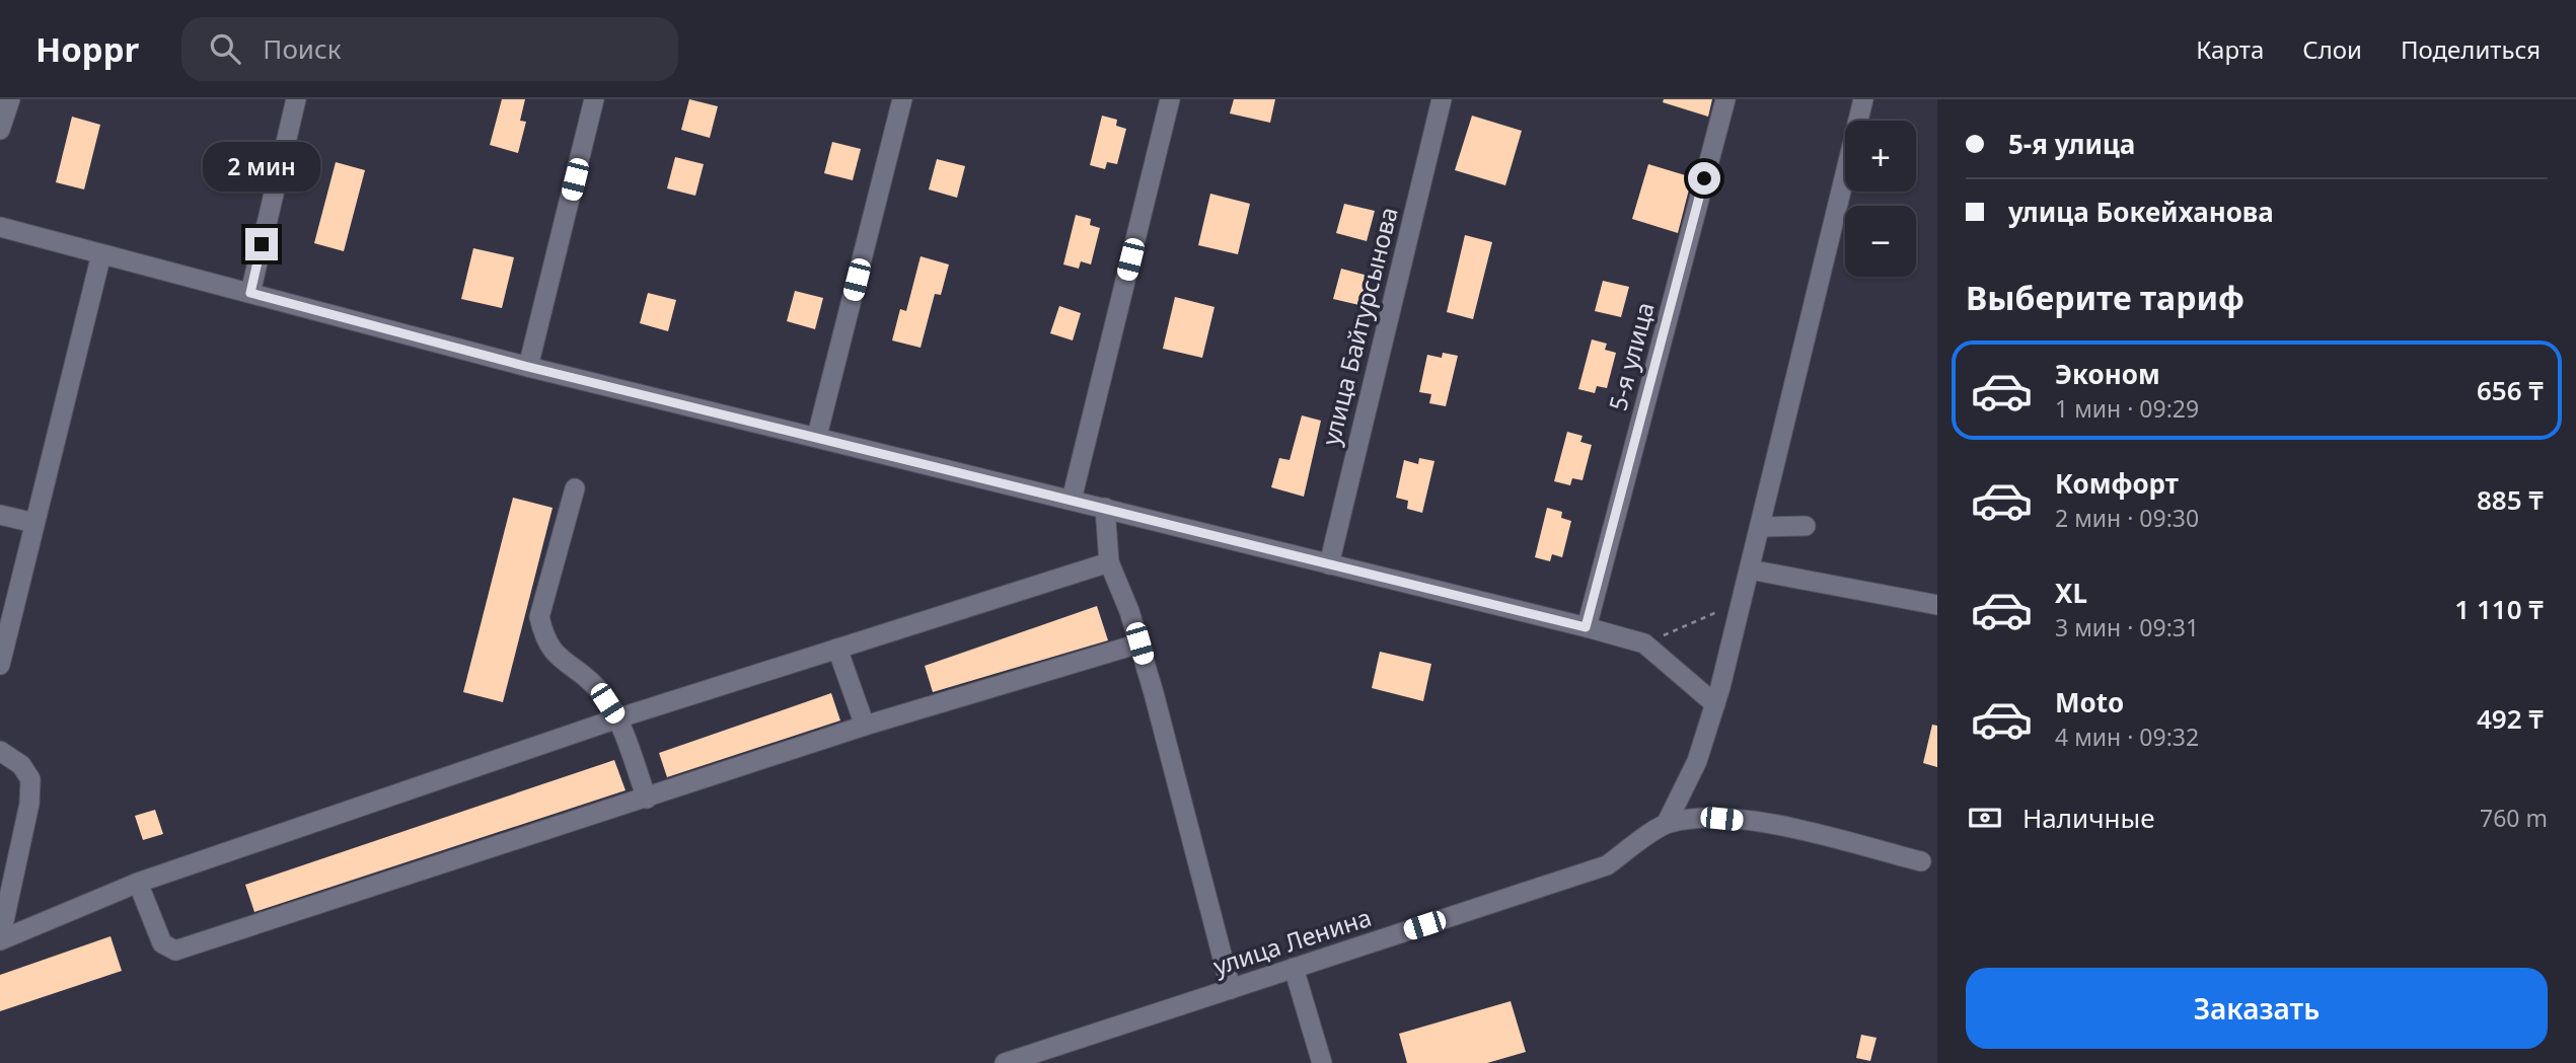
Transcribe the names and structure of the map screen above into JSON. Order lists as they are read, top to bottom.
{
  "streets": {
    "street": ["улица Байтурсынова", "5-я улица", "улица Ленина"]
  },
  "page": {
    "header": "Hoppr",
    "search": "Поиск",
    "nav": ["Карта", "Слои", "Поделиться"],
    "banner": ["5-я улица", "улица Бокейханова"],
    "map_buttons": ["+", "−"],
    "bubble": "2 мин",
    "heading": "Выберите тариф",
    "list": [
      {
        "name": "Эконом",
        "note": "1 мин · 09:29",
        "value": "656 ₸"
      },
      {
        "name": "Комфорт",
        "note": "2 мин · 09:30",
        "value": "885 ₸"
      },
      {
        "name": "XL",
        "note": "3 мин · 09:31",
        "value": "1 110 ₸"
      },
      {
        "name": "Moto",
        "note": "4 мин · 09:32",
        "value": "492 ₸"
      }
    ],
    "pay": ["Наличные", "760 m"],
    "buttons": "Заказать"
  }
}
